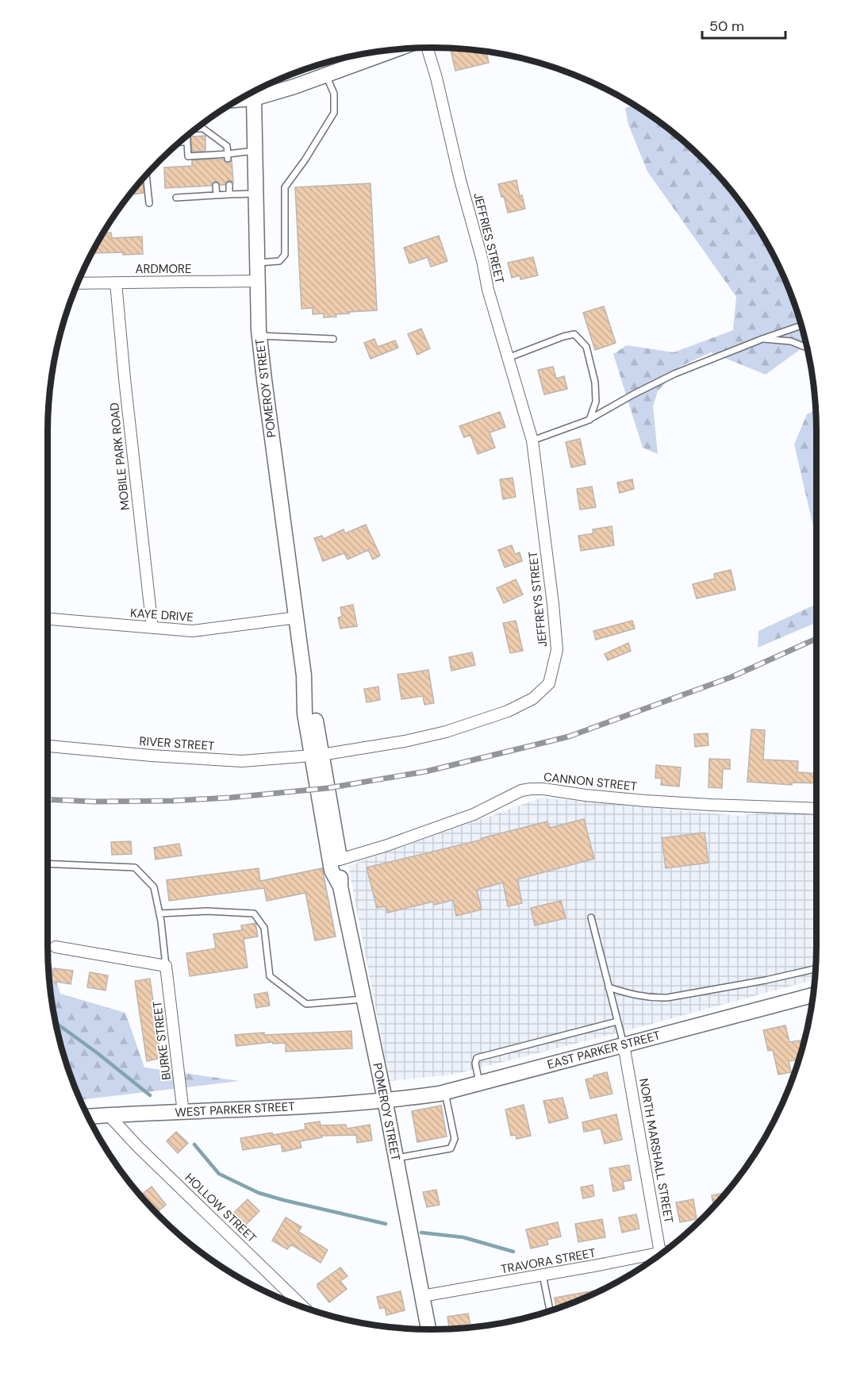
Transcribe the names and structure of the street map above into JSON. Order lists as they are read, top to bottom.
{
  "streets": {
    "street": [
      "JEFFRIES STREET",
      "ARDMORE",
      "POMEROY STREET",
      "MOBILE PARK ROAD",
      "JEFFREYS STREET",
      "KAYE DRIVE",
      "RIVER STREET",
      "CANNON STREET",
      "BURKE STREET",
      "EAST PARKER STREET",
      "WEST PARKER STREET",
      "NORTH MARSHALL STREET",
      "HOLLOW STREET",
      "TRAVORA STREET"
    ]
  },
  "crossings": [
    ["JEFFRIES STREET", "JEFFREYS STREET"],
    ["ARDMORE", "POMEROY STREET"],
    ["ARDMORE", "MOBILE PARK ROAD"],
    ["POMEROY STREET", "KAYE DRIVE"],
    ["POMEROY STREET", "RIVER STREET"],
    ["POMEROY STREET", "CANNON STREET"],
    ["POMEROY STREET", "EAST PARKER STREET"],
    ["POMEROY STREET", "WEST PARKER STREET"],
    ["POMEROY STREET", "TRAVORA STREET"],
    ["MOBILE PARK ROAD", "KAYE DRIVE"],
    ["JEFFREYS STREET", "RIVER STREET"],
    ["BURKE STREET", "WEST PARKER STREET"],
    ["EAST PARKER STREET", "WEST PARKER STREET"],
    ["EAST PARKER STREET", "NORTH MARSHALL STREET"],
    ["WEST PARKER STREET", "HOLLOW STREET"]
  ],
  "scale_bar": "50 m"
}
